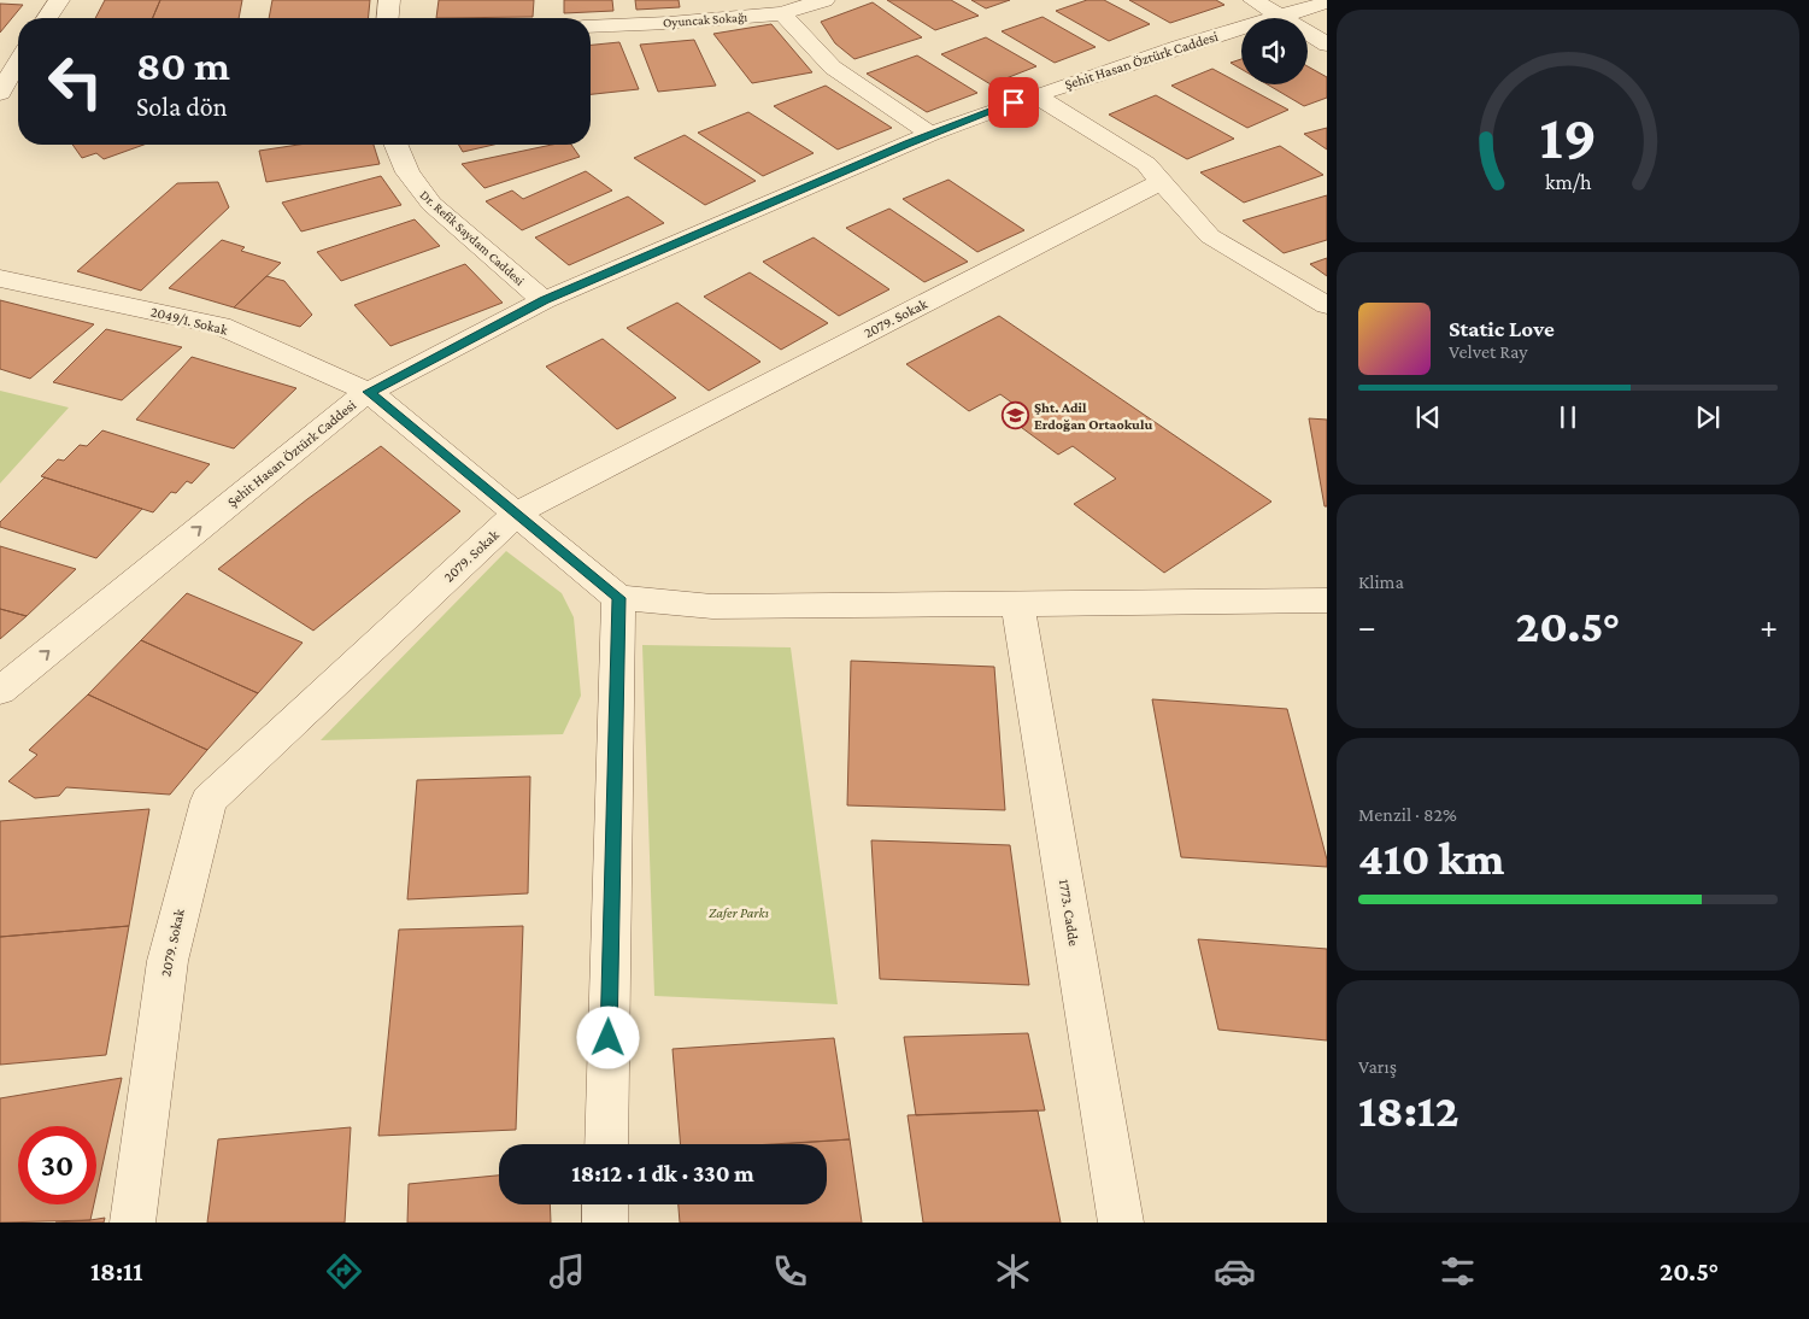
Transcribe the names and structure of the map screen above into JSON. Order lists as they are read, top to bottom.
{
  "streets": {
    "street": [
      "Oyuncak Sokağı",
      "Şehit Hasan Öztürk Caddesi",
      "Dr. Refik Saydam Caddesi",
      "2079. Sokak",
      "2049/1. Sokak",
      "1773. Cadde"
    ]
  },
  "crossings": [
    ["Şehit Hasan Öztürk Caddesi", "Dr. Refik Saydam Caddesi"],
    ["Şehit Hasan Öztürk Caddesi", "2049/1. Sokak"],
    ["2079. Sokak", "2049/1. Sokak"]
  ],
  "parks": ["Zafer Parkı"],
  "places": {
    "school or university": ["Şht. Adil Erdoğan Ortaokulu"]
  },
  "page": {
    "turn": ["80 m", "Sola dön"],
    "song": ["Static Love", "Velvet Ray"],
    "tile": [
      "Klima",
      ["Menzil · 82%", "410 km"],
      ["Varış", "18:12"]
    ],
    "heat": ["−", "20.5°", "+"],
    "limit": "30",
    "trip": "18:12 · 1 dk · 330 m",
    "tabs": ["18:11", "20.5°"],
    "gauge": ["19", "km/h"]
  }
}
